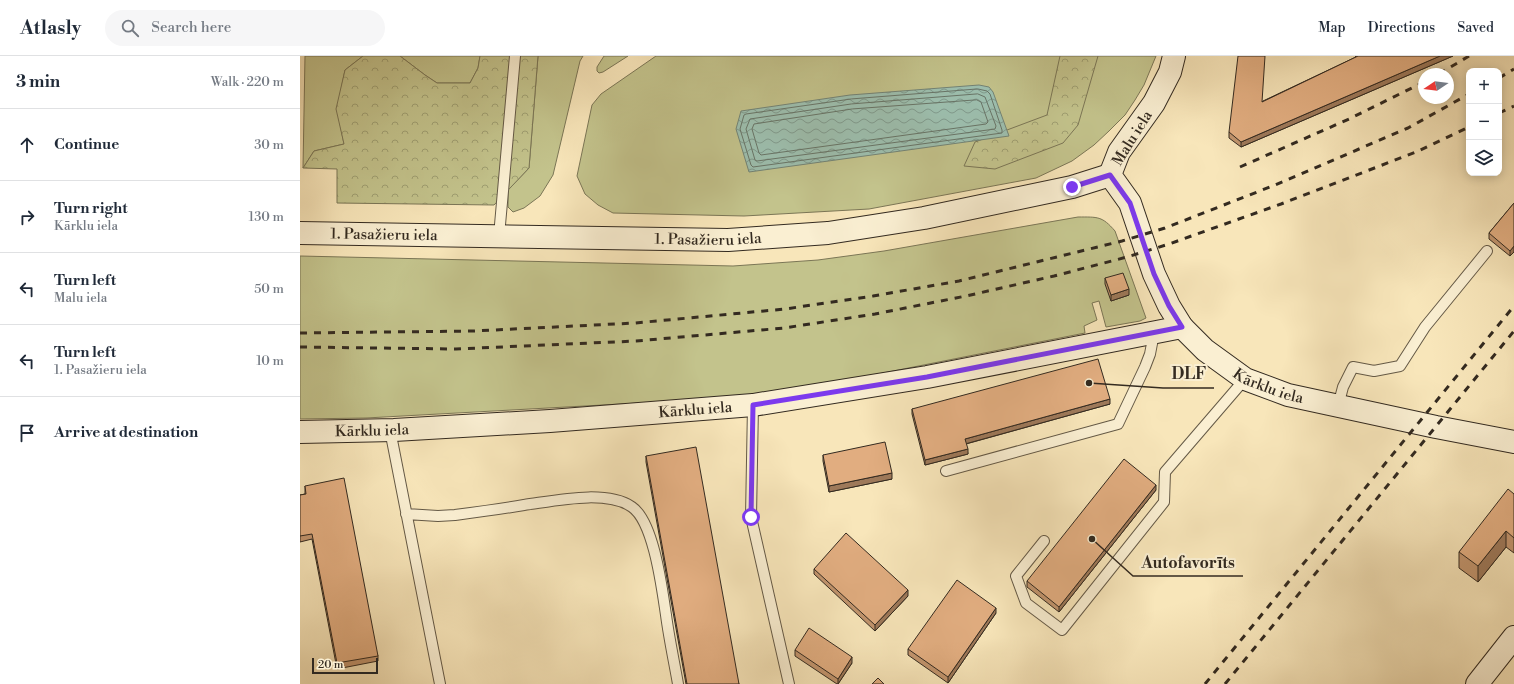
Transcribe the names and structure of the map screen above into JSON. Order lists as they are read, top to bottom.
{
  "streets": {
    "street": ["Malu iela", "1. Pasažieru iela", "Kārklu iela"]
  },
  "crossings": [
    ["Malu iela", "1. Pasažieru iela"],
    ["Malu iela", "Kārklu iela"]
  ],
  "places": ["DLF", "Autofavorīts"],
  "scale_bar": "20 m",
  "north": "left",
  "page": {
    "header": "Atlasly",
    "search": "Search here",
    "nav": ["Map", "Directions", "Saved"],
    "heading": ["3 min", "Walk · 220 m"],
    "map_buttons": ["+", "−"],
    "list": [
      ["Continue", "30 m"],
      ["Turn right", "Kārklu iela", "130 m"],
      ["Turn left", "Malu iela", "50 m"],
      ["Turn left", "1. Pasažieru iela", "10 m"],
      "Arrive at destination"
    ],
    "scale": "20 m"
  }
}
